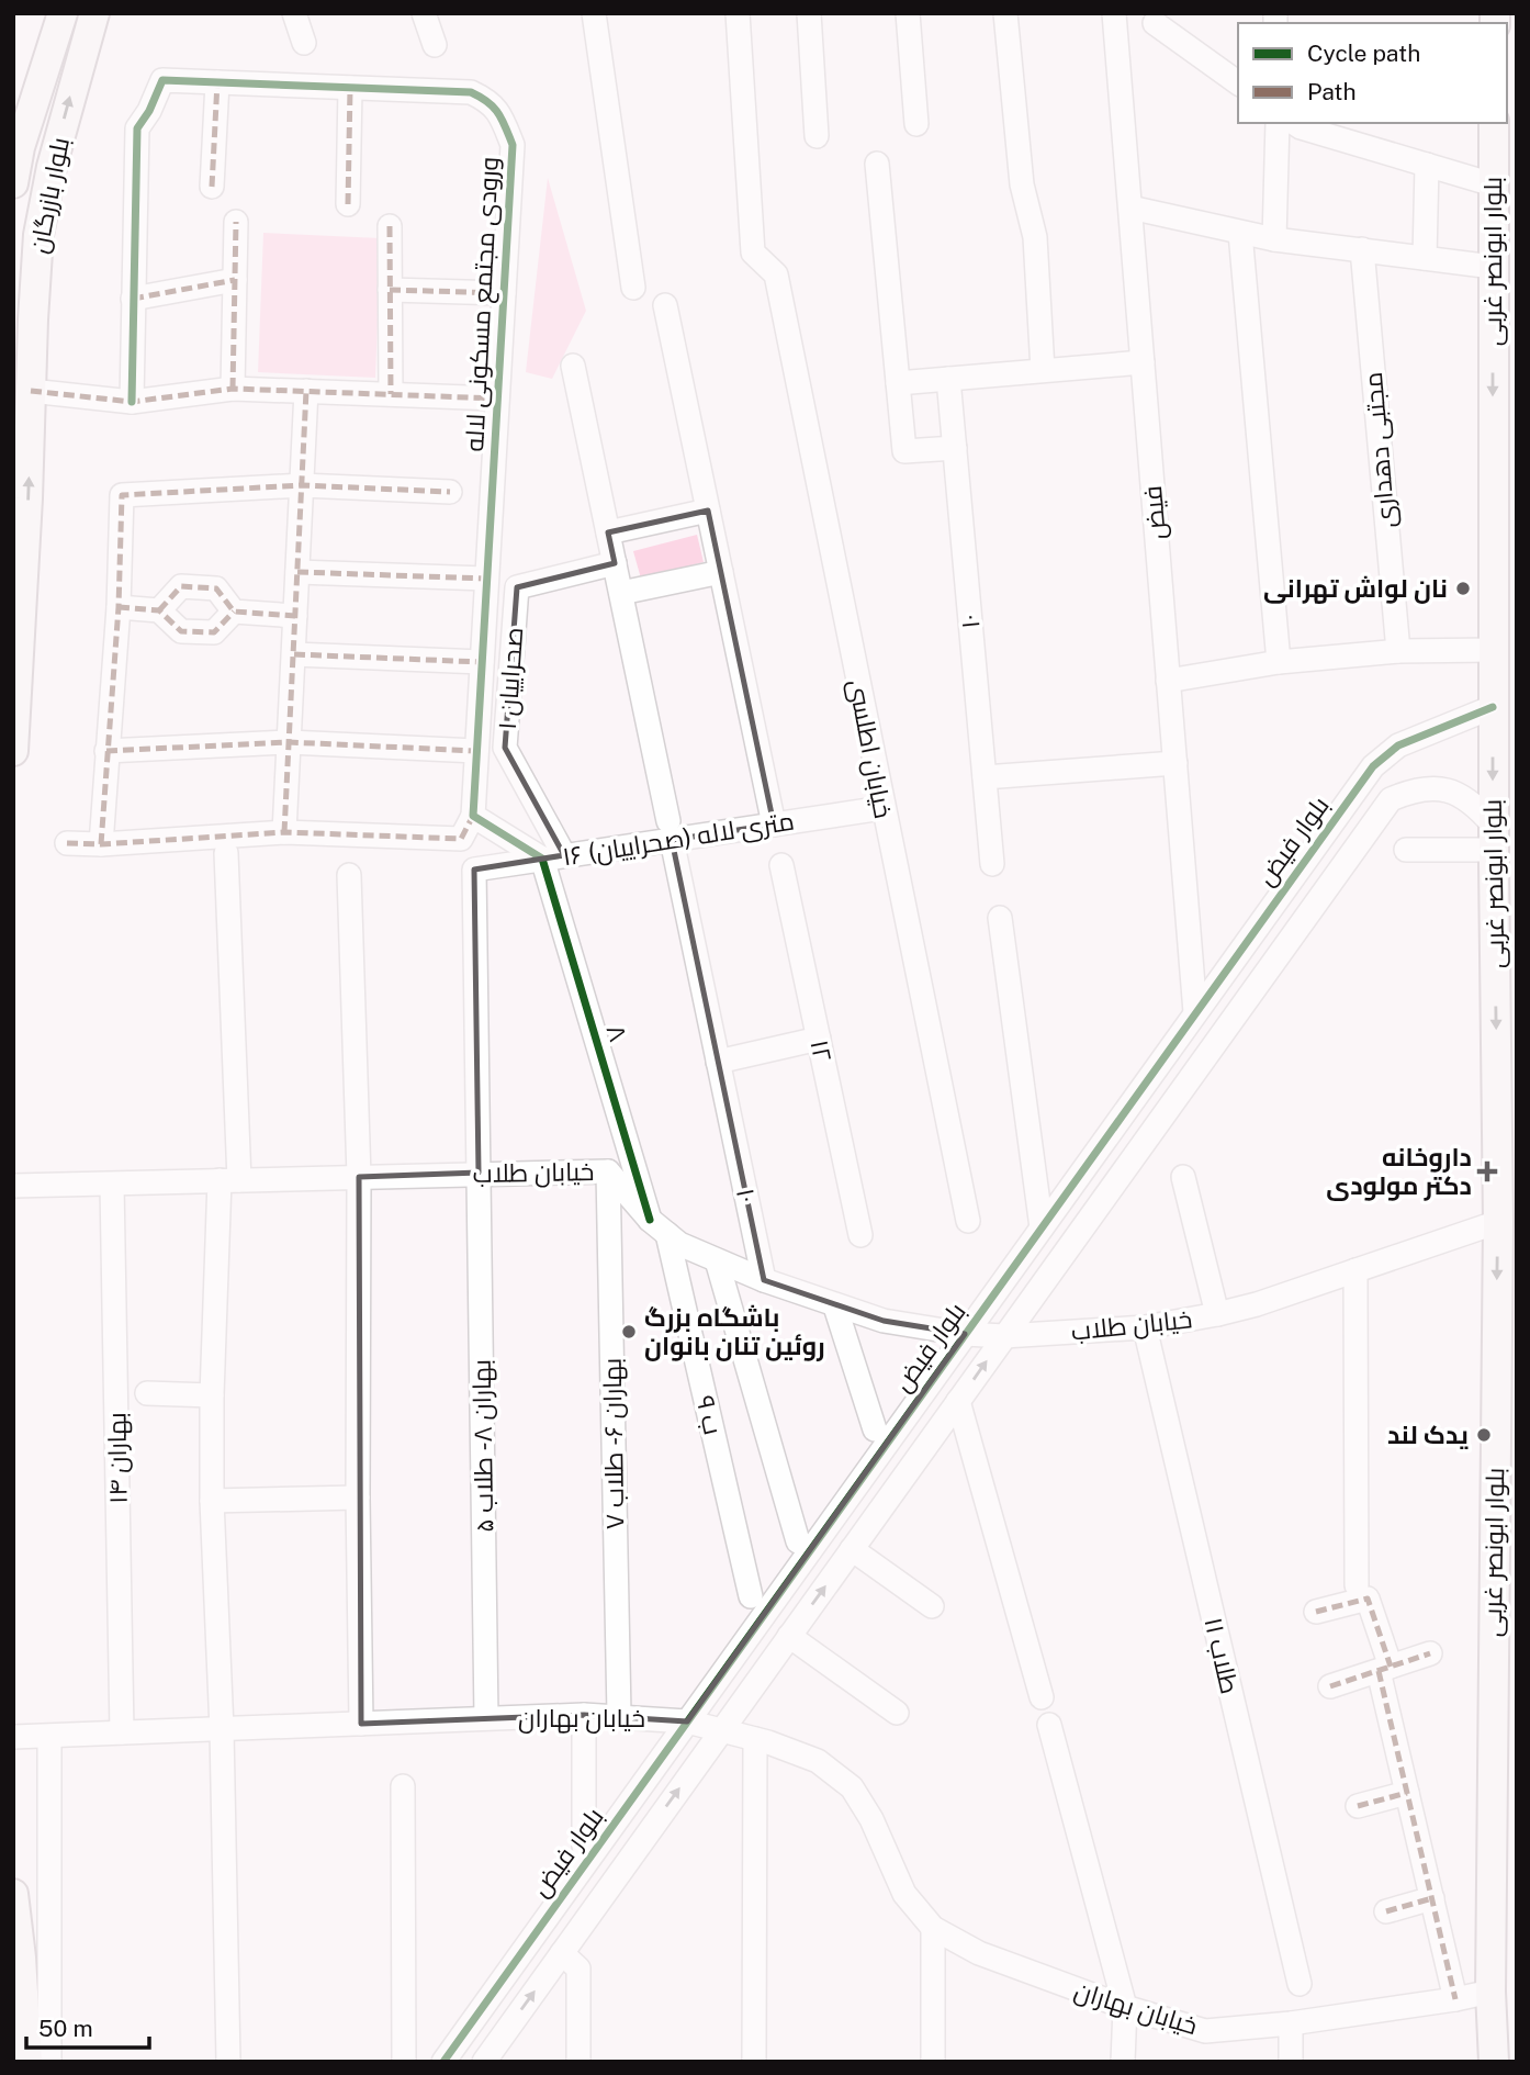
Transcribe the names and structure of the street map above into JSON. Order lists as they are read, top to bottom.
{
  "streets": {
    "main road": ["بلوار بازرگان", "بلوار ابونصر غربی"],
    "street": [
      "ورودی مجتمع مسکونی لاله",
      "مجتبی دهداری",
      "فیض",
      "۱۰",
      "صحراییان ۱",
      "خيابان اطلسى",
      "۱۶ متری لاله (صحراییان)",
      "بلوار فیض",
      "۸",
      "۱۲",
      "خیابان طلاب",
      "۹ ب",
      "بهاران ۶ - طلاب ۷",
      "بهاران ۸ - طلاب ۵",
      "بهاران ۱۴",
      "طلاب ۱۱",
      "خیابان بهاران"
    ]
  },
  "crossings": [
    ["بلوار ابونصر غربی", "بلوار فیض"],
    ["بلوار ابونصر غربی", "خیابان طلاب"],
    ["بلوار ابونصر غربی", "خیابان بهاران"],
    ["فیض", "بلوار فیض"],
    ["۱۰", "صحراییان ۱"],
    ["۱۰", "۱۶ متری لاله (صحراییان)"],
    ["۱۰", "خیابان طلاب"],
    ["صحراییان ۱", "۱۶ متری لاله (صحراییان)"],
    ["صحراییان ۱", "۸"],
    ["خيابان اطلسى", "۱۶ متری لاله (صحراییان)"],
    ["۱۶ متری لاله (صحراییان)", "۸"],
    ["۱۶ متری لاله (صحراییان)", "بهاران ۸ - طلاب ۵"],
    ["بلوار فیض", "خیابان طلاب"],
    ["بلوار فیض", "خیابان بهاران"],
    ["۸", "خیابان طلاب"],
    ["۸", "۹ ب"],
    ["خیابان طلاب", "۹ ب"],
    ["خیابان طلاب", "بهاران ۶ - طلاب ۷"],
    ["خیابان طلاب", "بهاران ۸ - طلاب ۵"],
    ["خیابان طلاب", "بهاران ۱۴"],
    ["خیابان طلاب", "طلاب ۱۱"],
    ["بهاران ۶ - طلاب ۷", "خیابان بهاران"],
    ["بهاران ۸ - طلاب ۵", "خیابان بهاران"],
    ["بهاران ۱۴", "خیابان بهاران"]
  ],
  "one_way": ["بلوار بازرگان", "بلوار ابونصر غربی"],
  "places": {
    "other": ["نان لواش تهرانی", "باشگاه بزرگ روئین تنان بانوان", "یدک لند"],
    "health": ["داروخانه دکتر مولودی"]
  },
  "legend": ["Cycle path", "Path"],
  "scale_bar": "50 m"
}
